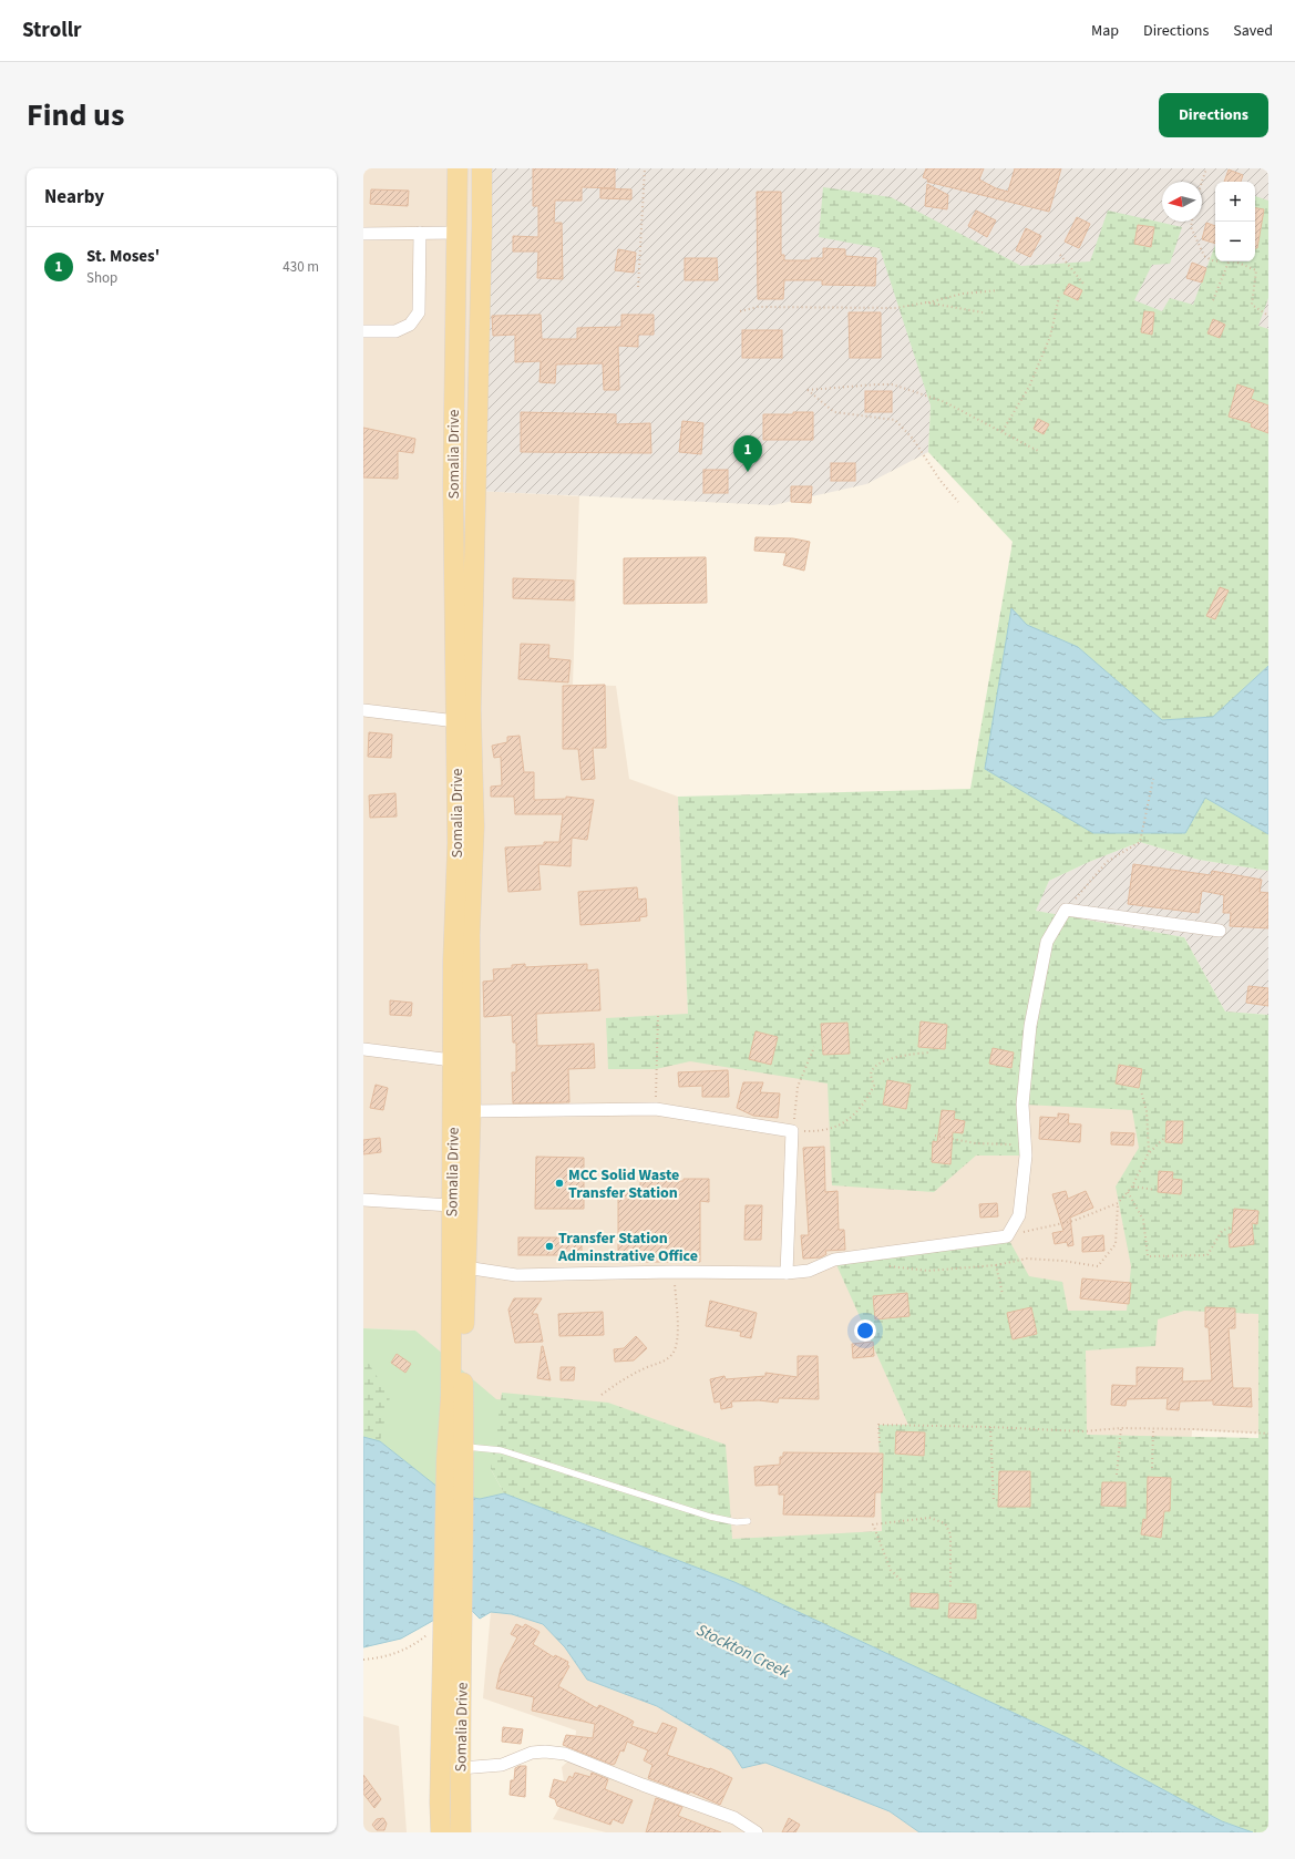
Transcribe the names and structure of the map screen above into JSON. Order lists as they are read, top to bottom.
{
  "streets": {
    "main road": ["Somalia Drive"]
  },
  "water": ["Stockton Creek"],
  "places": ["MCC Solid Waste Transfer Station", "Transfer Station Adminstrative Office"],
  "north": "left",
  "page": {
    "header": "Strollr",
    "nav": ["Map", "Directions", "Saved"],
    "title": "Find us",
    "buttons": "Directions",
    "heading": "Nearby",
    "map_buttons": ["+", "−"],
    "list": [
      {
        "mark": "1",
        "name": "St. Moses'",
        "note": "Shop",
        "value": "430 m"
      }
    ],
    "pins": "1"
  }
}
